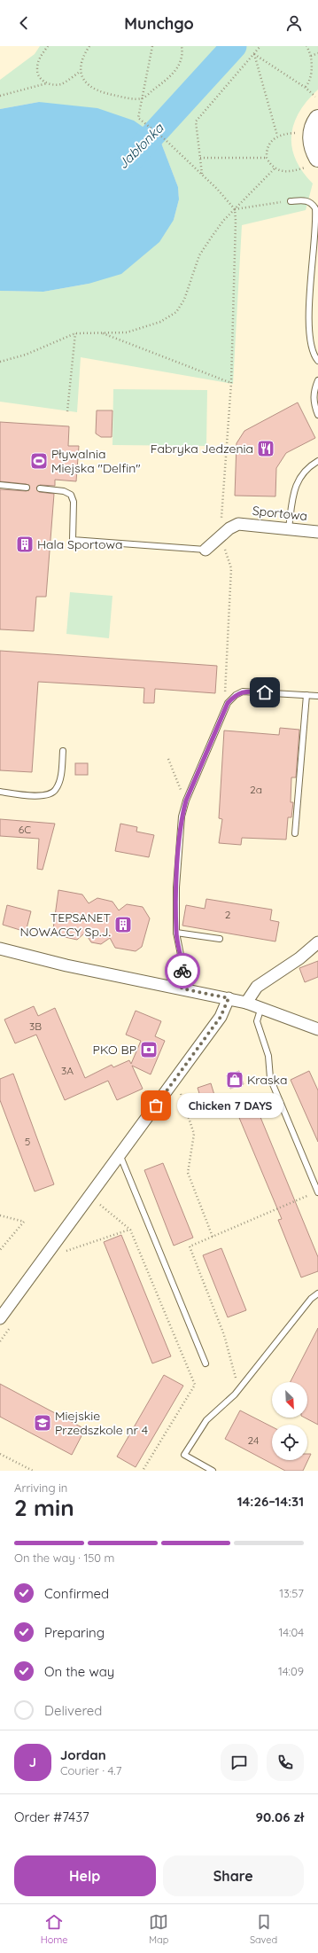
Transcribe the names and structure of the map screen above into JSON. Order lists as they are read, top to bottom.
{
  "streets": {
    "street": ["Sportowa"]
  },
  "water": ["Jabłonka"],
  "places": {
    "restaurant": ["Fabryka Jedzenia"],
    "sports": ["Pływalnia Miejska \"Delfin\""],
    "building": ["Hala Sportowa", "TEPSANET NOWACCY Sp.J."],
    "bank": ["PKO BP"],
    "shop": ["Kraska"],
    "other": ["Chicken 7 DAYS"],
    "school or university": ["Miejskie Przedszkole nr 4"]
  },
  "house_numbers": [
    "2a",
    "6C",
    "2",
    "3B",
    "3A",
    "5",
    "24"
  ],
  "north": "bottom right",
  "page": {
    "header": "Munchgo",
    "bubble": "Chicken 7 DAYS",
    "heading": ["2 min", "Arriving in", "14:26–14:31"],
    "panel": [
      "Jordan",
      "Courier · 4.7",
      "Order #7437",
      "90.06 zł"
    ],
    "bar": "On the way · 150 m",
    "list": [
      ["Confirmed", "13:57"],
      ["Preparing", "14:04"],
      ["On the way", "14:09"],
      "Delivered"
    ],
    "round": "J",
    "buttons": ["Help", "Share"],
    "tabs": ["Home", "Map", "Saved"]
  }
}
